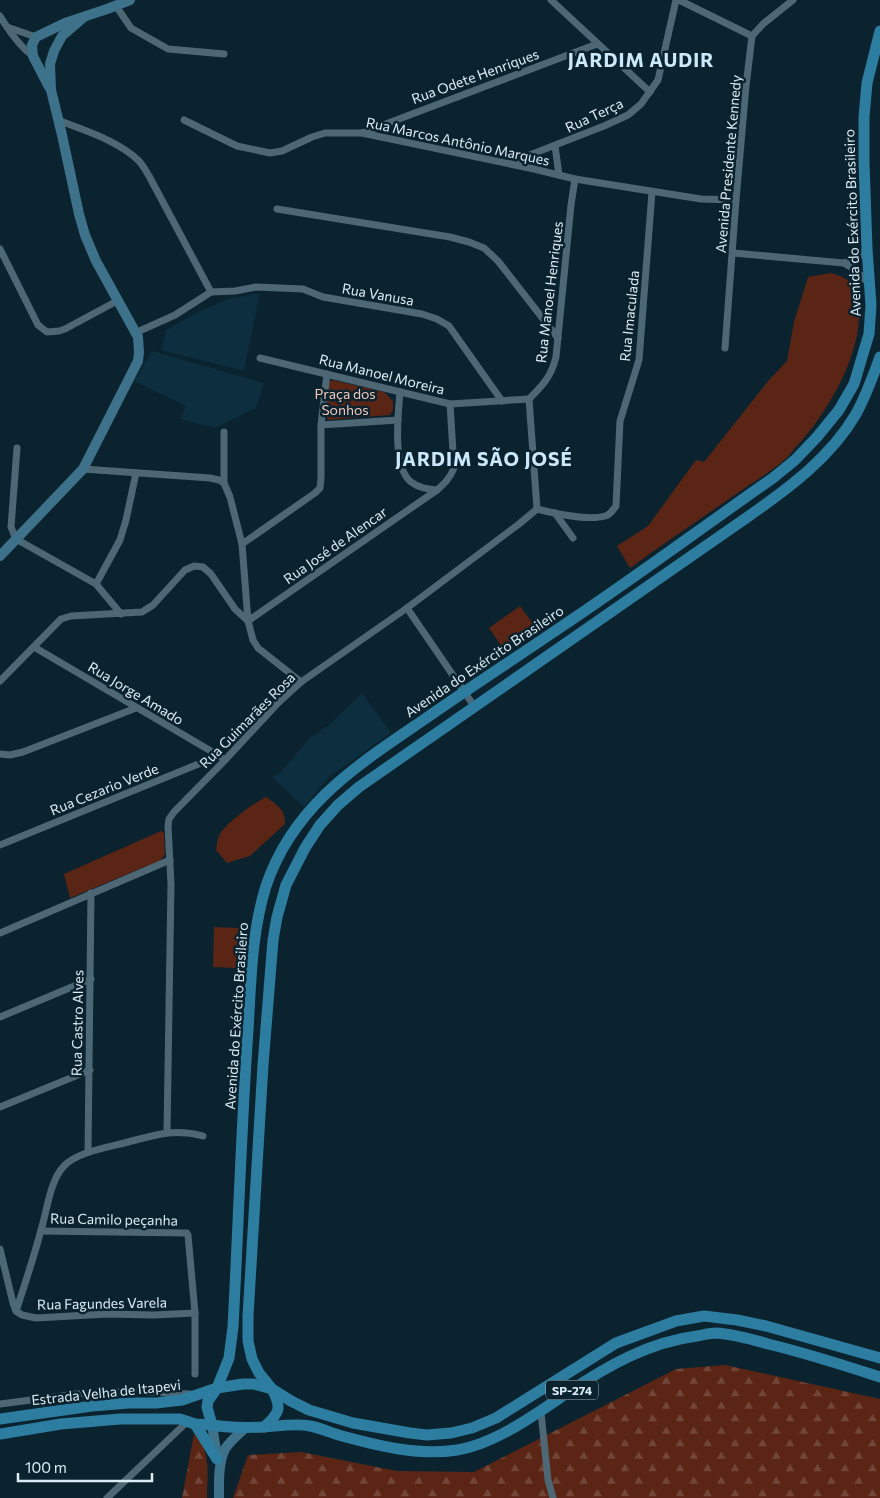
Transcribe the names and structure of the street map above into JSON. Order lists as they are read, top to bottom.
{
  "streets": {
    "main road": ["Avenida do Exército Brasileiro", "SP-274", "Estrada Velha de Itapevi"],
    "street": [
      "Rua Odete Henriques",
      "Rua Terça",
      "Rua Marcos Antônio Marques",
      "Avenida Presidente Kennedy",
      "Rua Manoel Henriques",
      "Rua Vanusa",
      "Rua Imaculada",
      "Rua Manoel Moreira",
      "Rua José de Alencar",
      "Rua Jorge Amado",
      "Rua Guimarães Rosa",
      "Rua Cezario Verde",
      "Rua Castro Alves",
      "Rua Camilo peçanha",
      "Rua Fagundes Varela"
    ]
  },
  "crossings": [
    ["Rua Odete Henriques", "Rua Marcos Antônio Marques"],
    ["Rua Terça", "Rua Marcos Antônio Marques"],
    ["Rua Marcos Antônio Marques", "Avenida Presidente Kennedy"],
    ["Rua Marcos Antônio Marques", "Rua Manoel Henriques"],
    ["Rua Marcos Antônio Marques", "Rua Imaculada"],
    ["Avenida do Exército Brasileiro", "Estrada Velha de Itapevi"],
    ["Rua Manoel Henriques", "Rua Manoel Moreira"],
    ["Rua Vanusa", "Rua Manoel Moreira"],
    ["Rua Imaculada", "Rua Guimarães Rosa"],
    ["Rua Manoel Moreira", "Rua José de Alencar"],
    ["Rua Jorge Amado", "Rua Guimarães Rosa"],
    ["Rua Jorge Amado", "Rua Cezario Verde"],
    ["Rua Camilo peçanha", "Rua Fagundes Varela"]
  ],
  "districts": ["JARDIM AUDIR", "JARDIM SÃO JOSÉ"],
  "parks": ["Praça dos Sonhos"],
  "scale_bar": "100 m"
}
